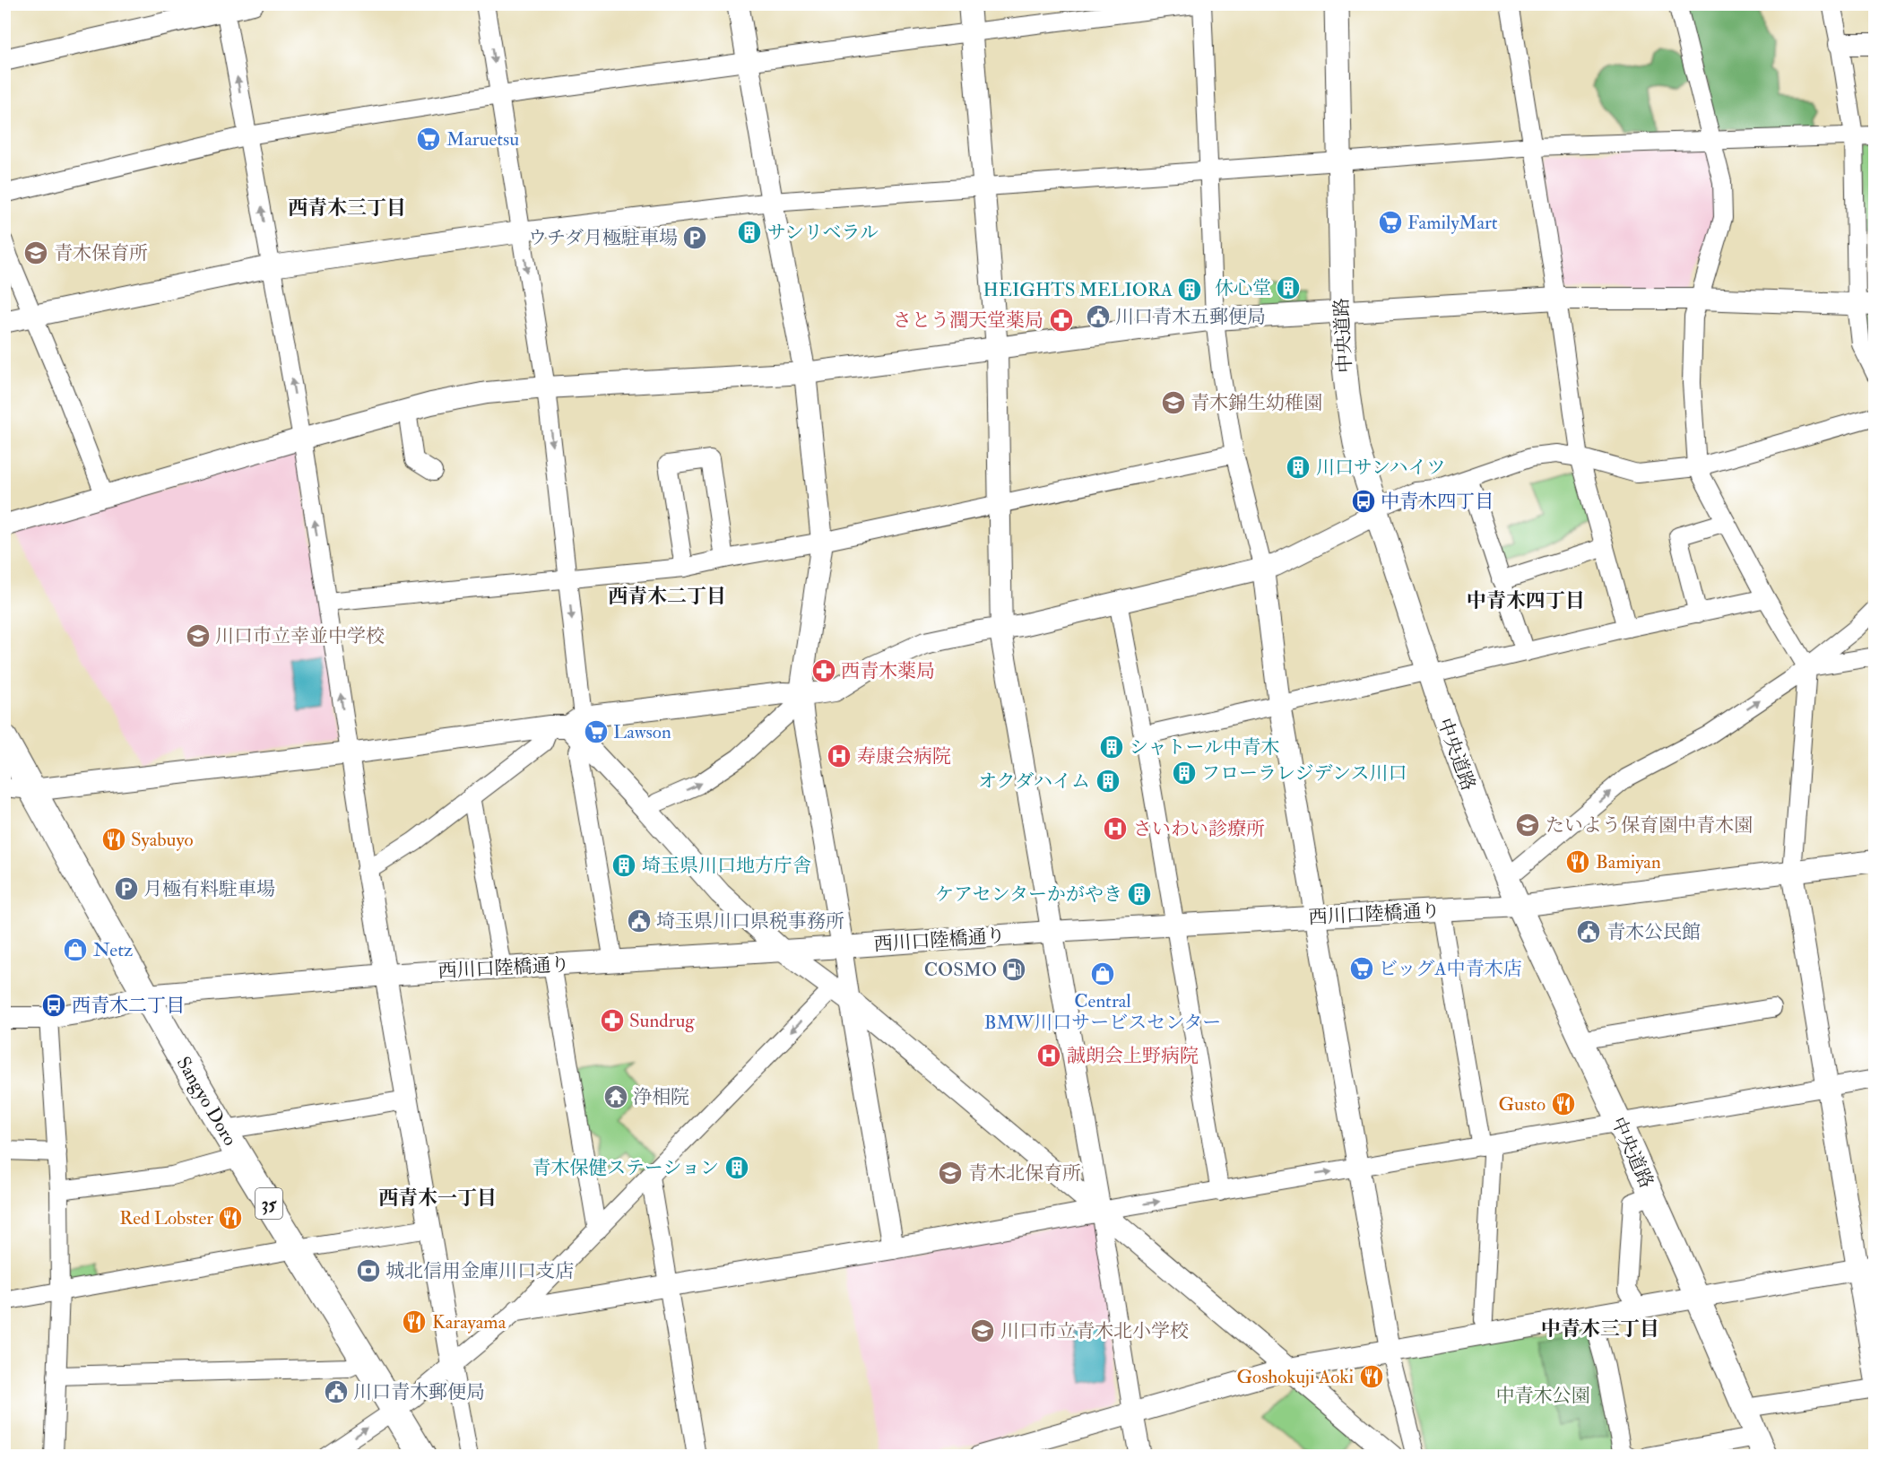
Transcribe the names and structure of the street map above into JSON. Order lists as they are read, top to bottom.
{
  "streets": {
    "main road": ["中央道路", "Sangyo Doro", "35"],
    "street": ["西川口陸橋通り"]
  },
  "crossings": [
    ["中央道路", "西川口陸橋通り"],
    ["西川口陸橋通り", "Sangyo Doro"]
  ],
  "districts": [
    "西青木三丁目",
    "西青木二丁目",
    "中青木四丁目",
    "西青木一丁目",
    "中青木三丁目"
  ],
  "parks": ["中青木公園"],
  "places": {
    "supermarket": [
      "Maruetsu",
      "FamilyMart",
      "Lawson",
      "ビッグA中青木店"
    ],
    "building": [
      "サンリベラル",
      "休心堂",
      "HEIGHTS MELIORA",
      "川口サンハイツ",
      "シャトール中青木",
      "フローラレジデンス川口",
      "オクダハイム",
      "埼玉県川口地方庁舎",
      "ケアセンターかがやき",
      "青木保健ステーション"
    ],
    "parking": ["ウチダ月極駐車場", "月極有料駐車場"],
    "school or university": [
      "青木保育所",
      "青木錦生幼稚園",
      "川口市立幸並中学校",
      "たいよう保育園中青木園",
      "青木北保育所",
      "川口市立青木北小学校"
    ],
    "public building": [
      "川口青木五郵便局",
      "埼玉県川口県税事務所",
      "青木公民館",
      "川口青木郵便局"
    ],
    "pharmacy": ["さとう潤天堂薬局", "西青木薬局", "Sundrug"],
    "bus stop": ["中青木四丁目", "西青木二丁目"],
    "hospital": ["寿康会病院", "さいわい診療所", "誠朗会上野病院"],
    "restaurant": [
      "Syabuyo",
      "Bamiyan",
      "Gusto",
      "Red Lobster",
      "Karayama",
      "Goshokuji Aoki"
    ],
    "shop": ["Netz", "Central BMW川口サービスセンター"],
    "fuel station": ["COSMO"],
    "temple": ["浄相院"],
    "bank": ["城北信用金庫川口支店"]
  }
}
